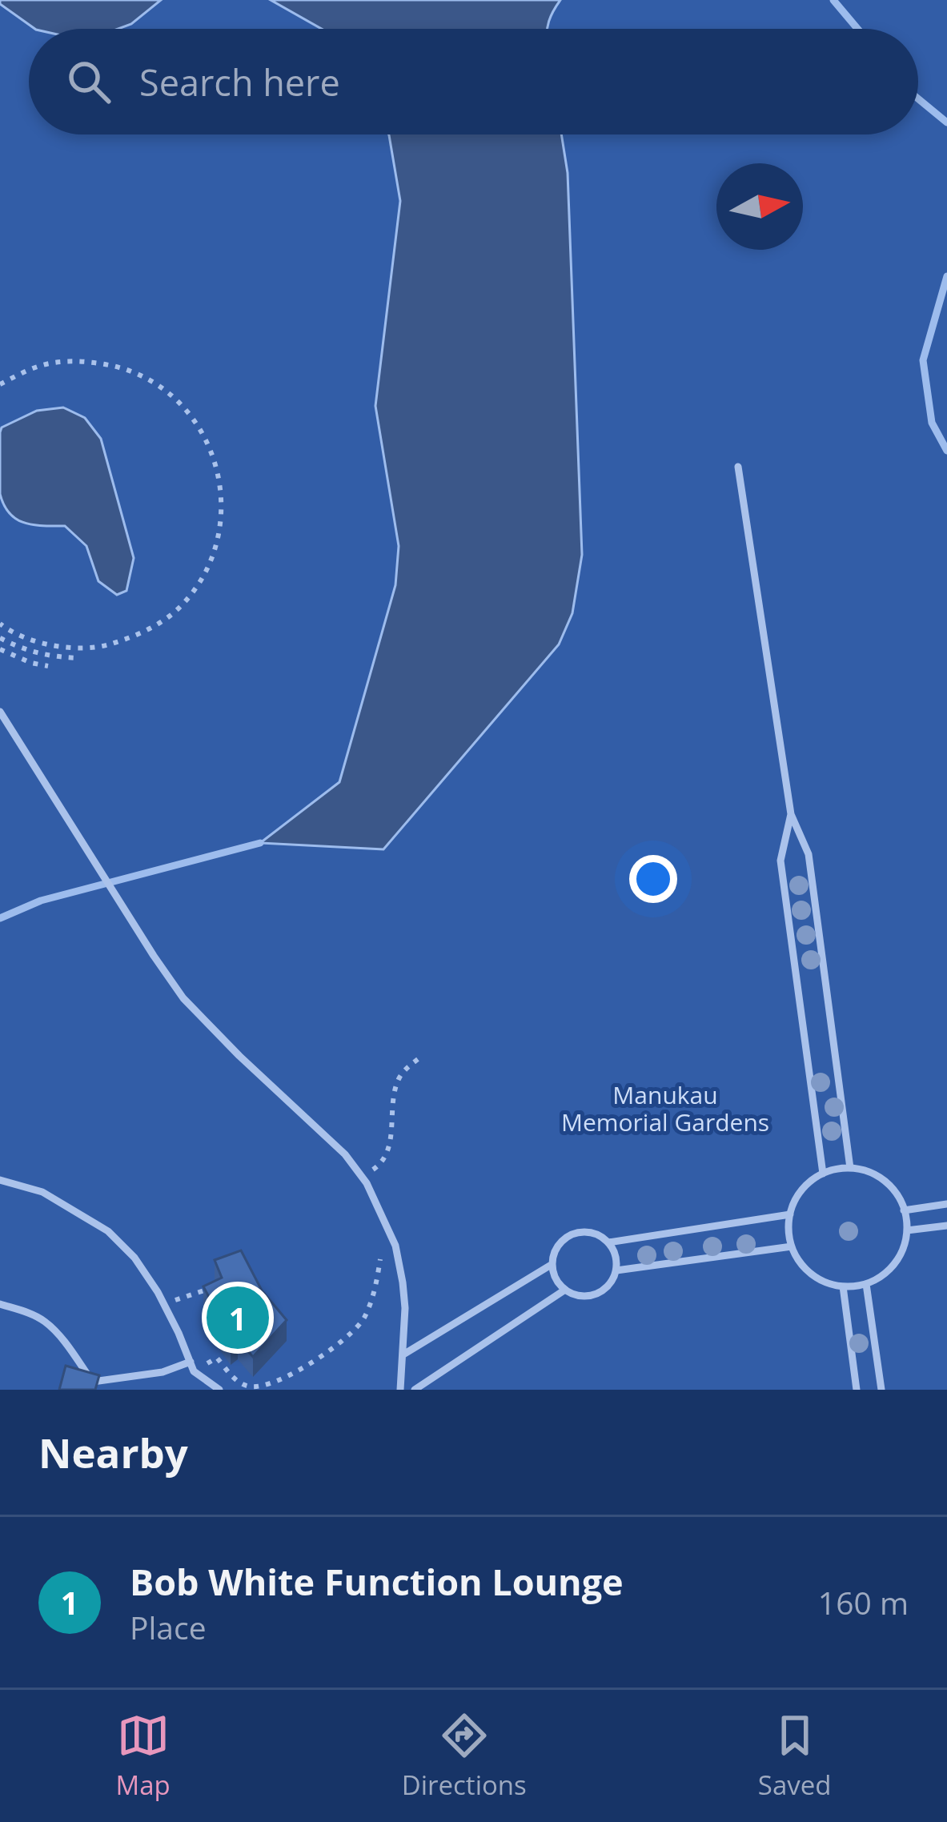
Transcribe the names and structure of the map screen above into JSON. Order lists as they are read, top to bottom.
{
  "parks": ["Manukau Memorial Gardens"],
  "north": "right",
  "page": {
    "search": "Search here",
    "pins": "1",
    "heading": "Nearby",
    "list": [
      {
        "mark": "1",
        "name": "Bob White Function Lounge",
        "note": "Place",
        "value": "160 m"
      }
    ],
    "nav": ["Map", "Directions", "Saved"]
  }
}
